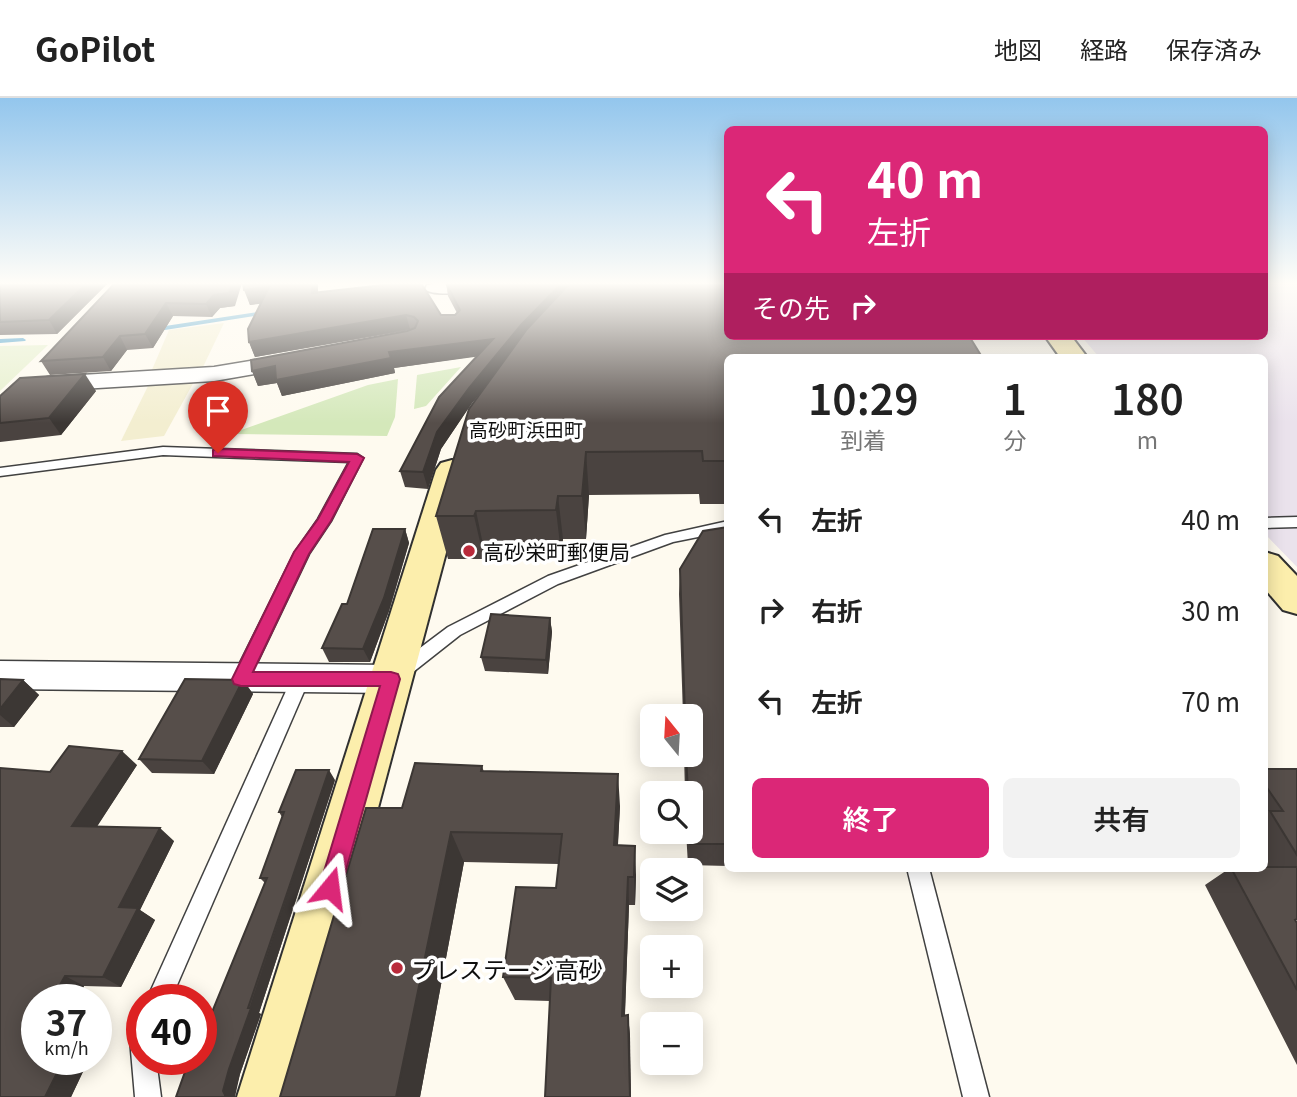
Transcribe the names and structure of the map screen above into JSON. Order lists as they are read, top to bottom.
{
  "districts": ["高砂町浜田町"],
  "places": ["高砂栄町郵便局", "プレステージ高砂"],
  "north": "top",
  "page": {
    "header": "GoPilot",
    "nav": ["地図", "経路", "保存済み"],
    "turn": ["40 m", "左折"],
    "then": "その先",
    "eta": [
      "10:29",
      "到着",
      "1",
      "分",
      "180",
      "m"
    ],
    "list": [
      {
        "name": "左折",
        "value": "40 m"
      },
      {
        "name": "右折",
        "value": "30 m"
      },
      {
        "name": "左折",
        "value": "70 m"
      }
    ],
    "map_buttons": ["+", "−"],
    "buttons": ["終了", "共有"],
    "speed": "37 km/h",
    "limit": "40"
  }
}
